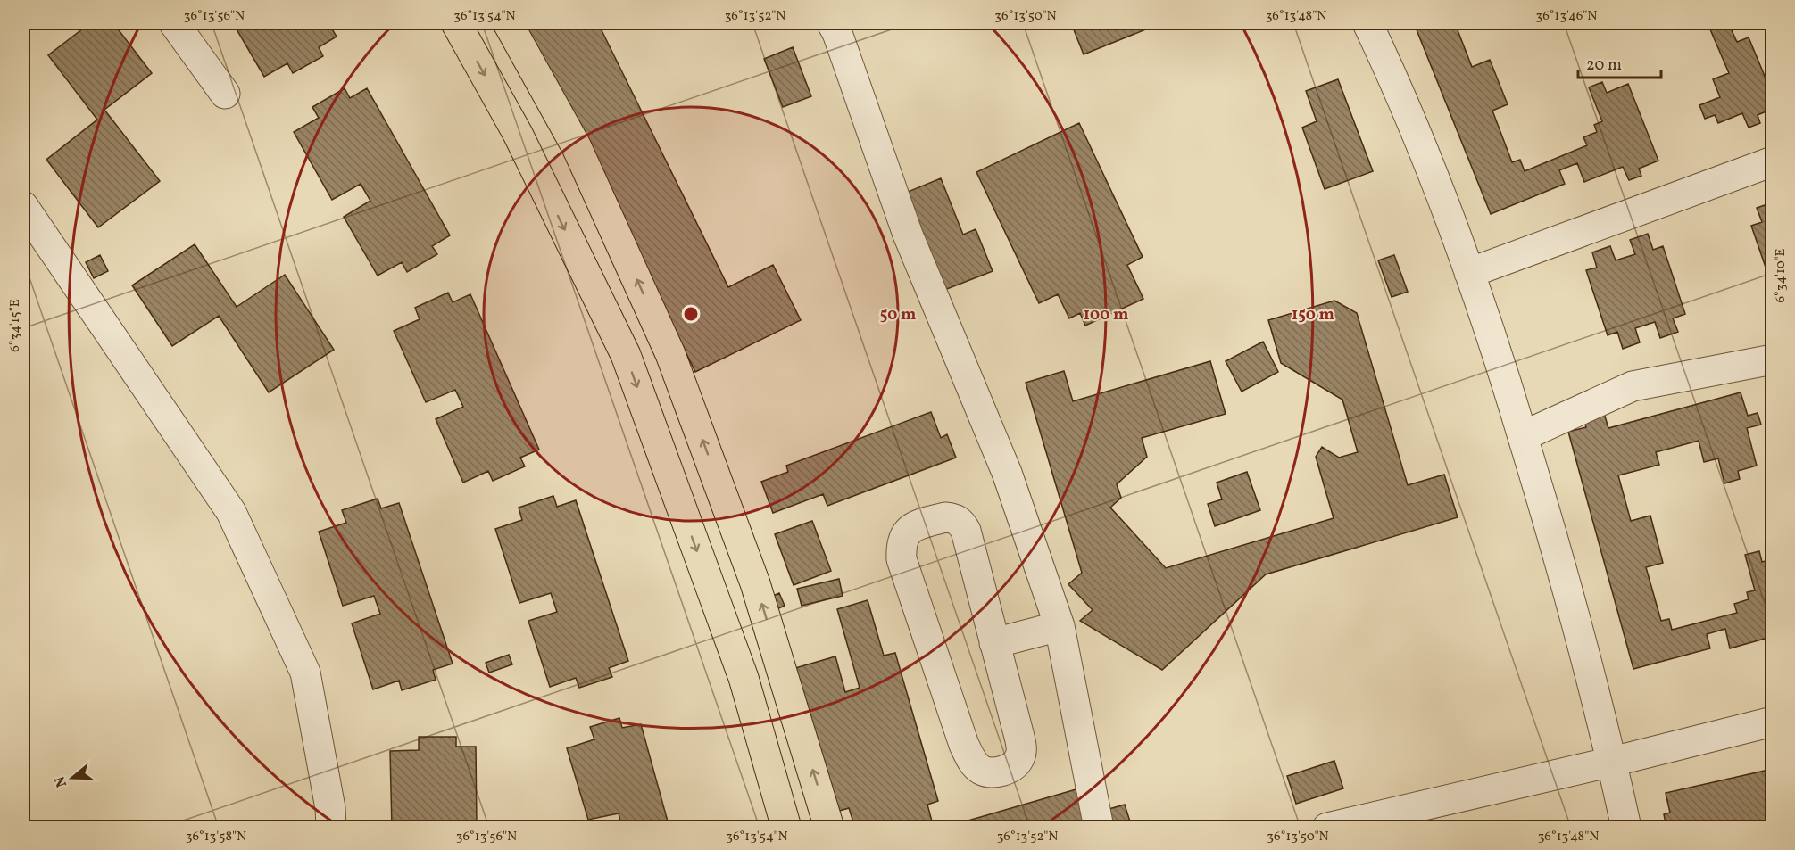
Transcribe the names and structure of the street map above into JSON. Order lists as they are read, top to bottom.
{
  "scale_bar": "20 m",
  "north": "left",
  "coordinates": [
    "36°13'56\"N",
    "36°13'54\"N",
    "36°13'52\"N",
    "36°13'50\"N",
    "36°13'48\"N",
    "36°13'46\"N",
    "6°34'10\"E",
    "6°34'15\"E",
    "36°13'58\"N"
  ],
  "rings": ["50 m", "100 m", "150 m"]
}
